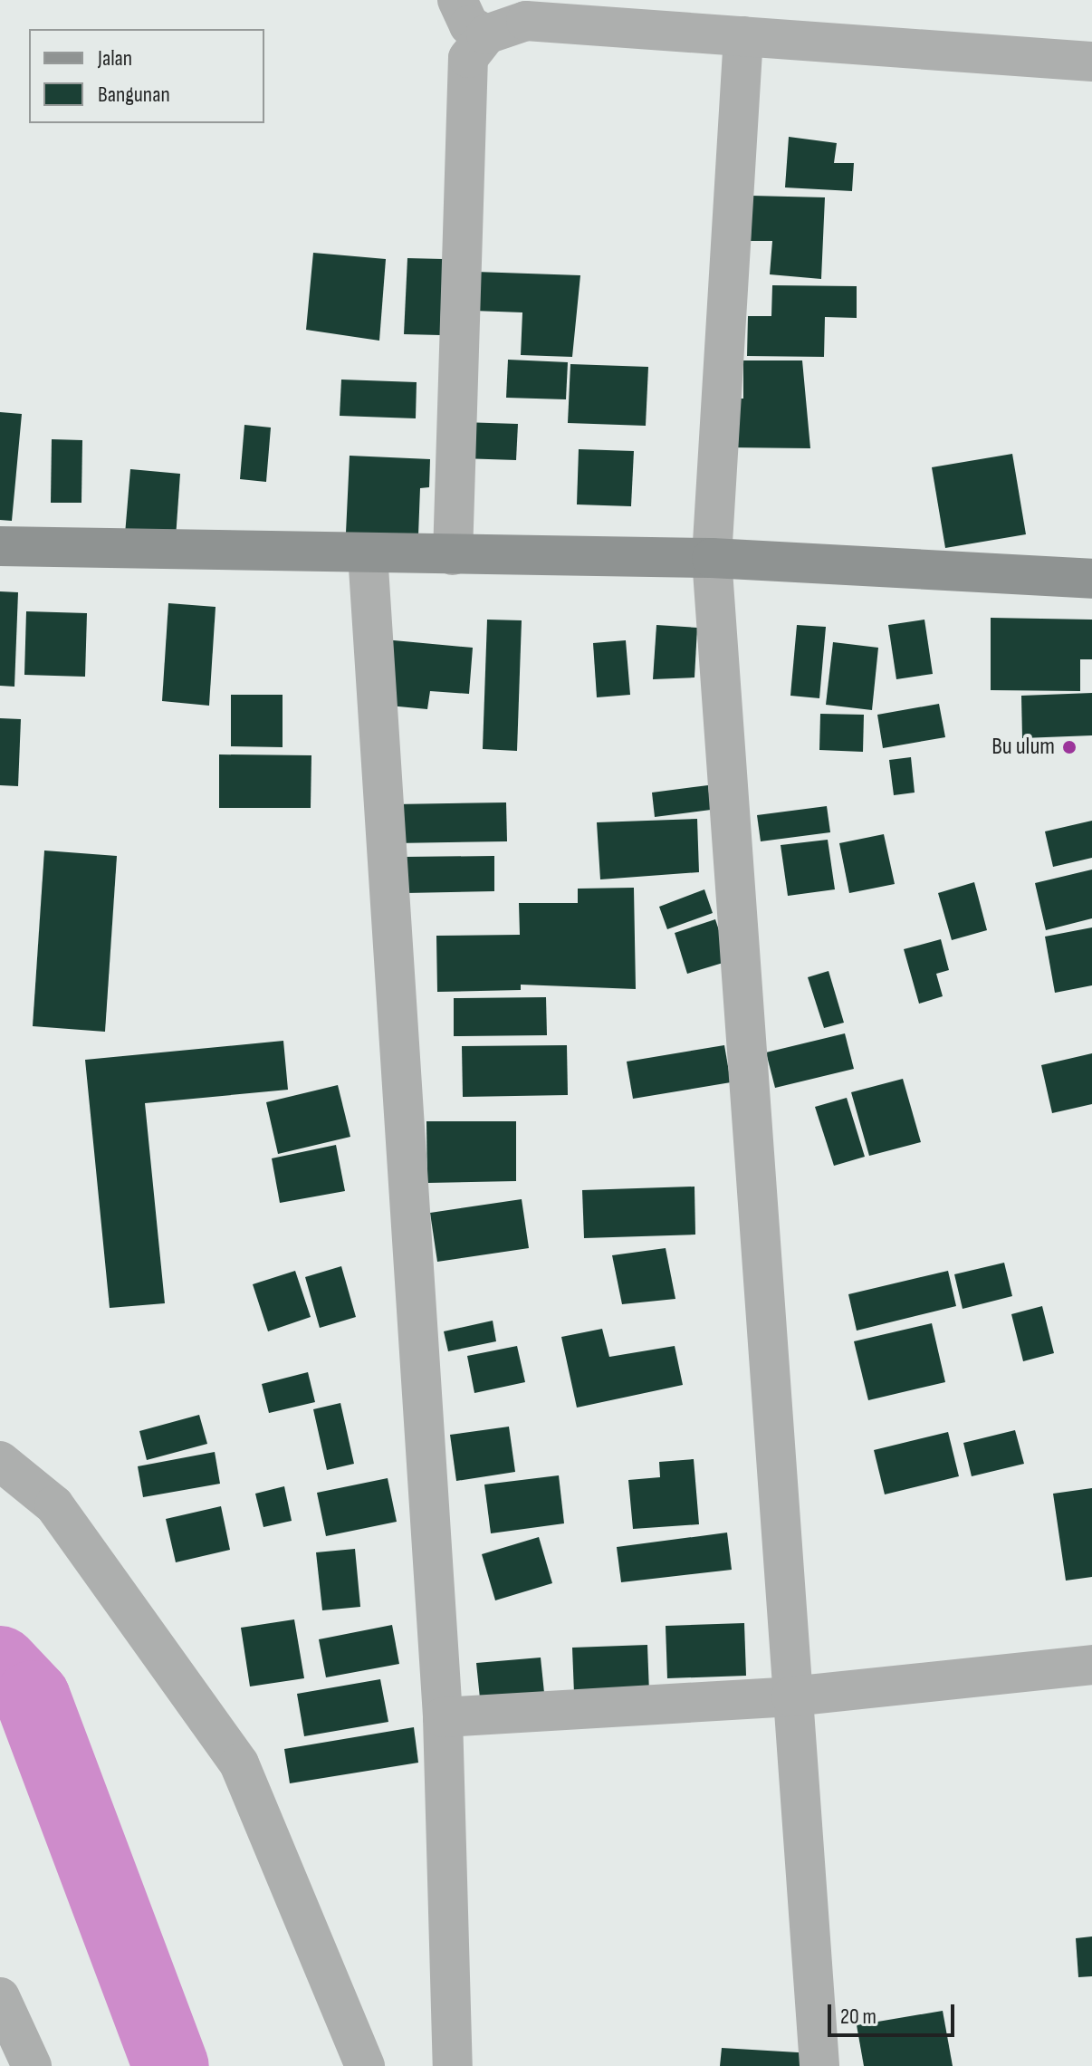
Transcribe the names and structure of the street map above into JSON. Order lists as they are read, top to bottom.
{
  "places": ["Bu ulum"],
  "legend": ["Jalan", "Bangunan"],
  "scale_bar": "20 m"
}
